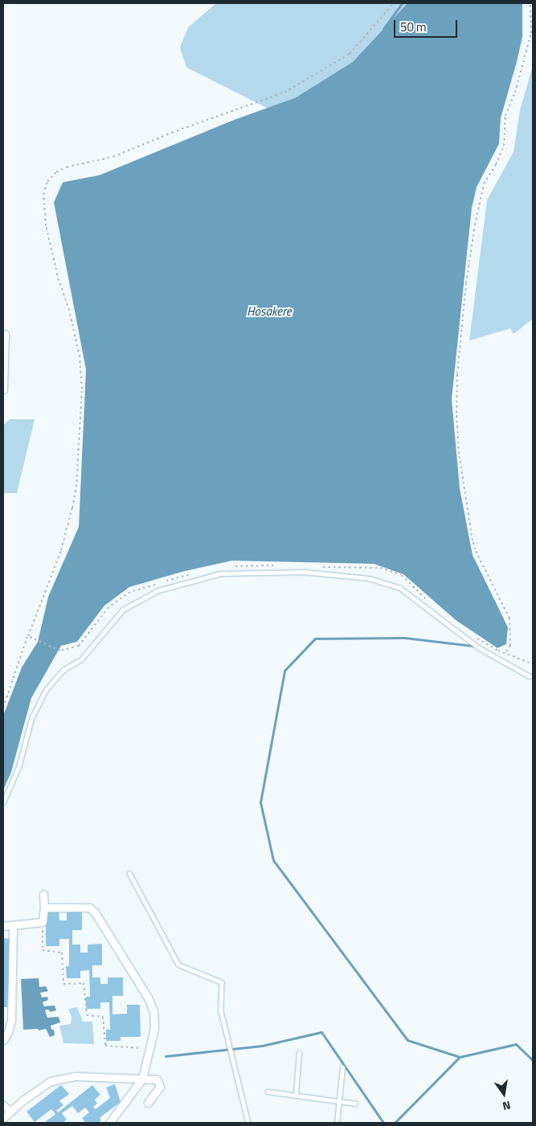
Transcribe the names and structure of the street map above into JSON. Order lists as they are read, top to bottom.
{
  "water": ["Hosakere"],
  "scale_bar": "50 m",
  "north": "bottom"
}
